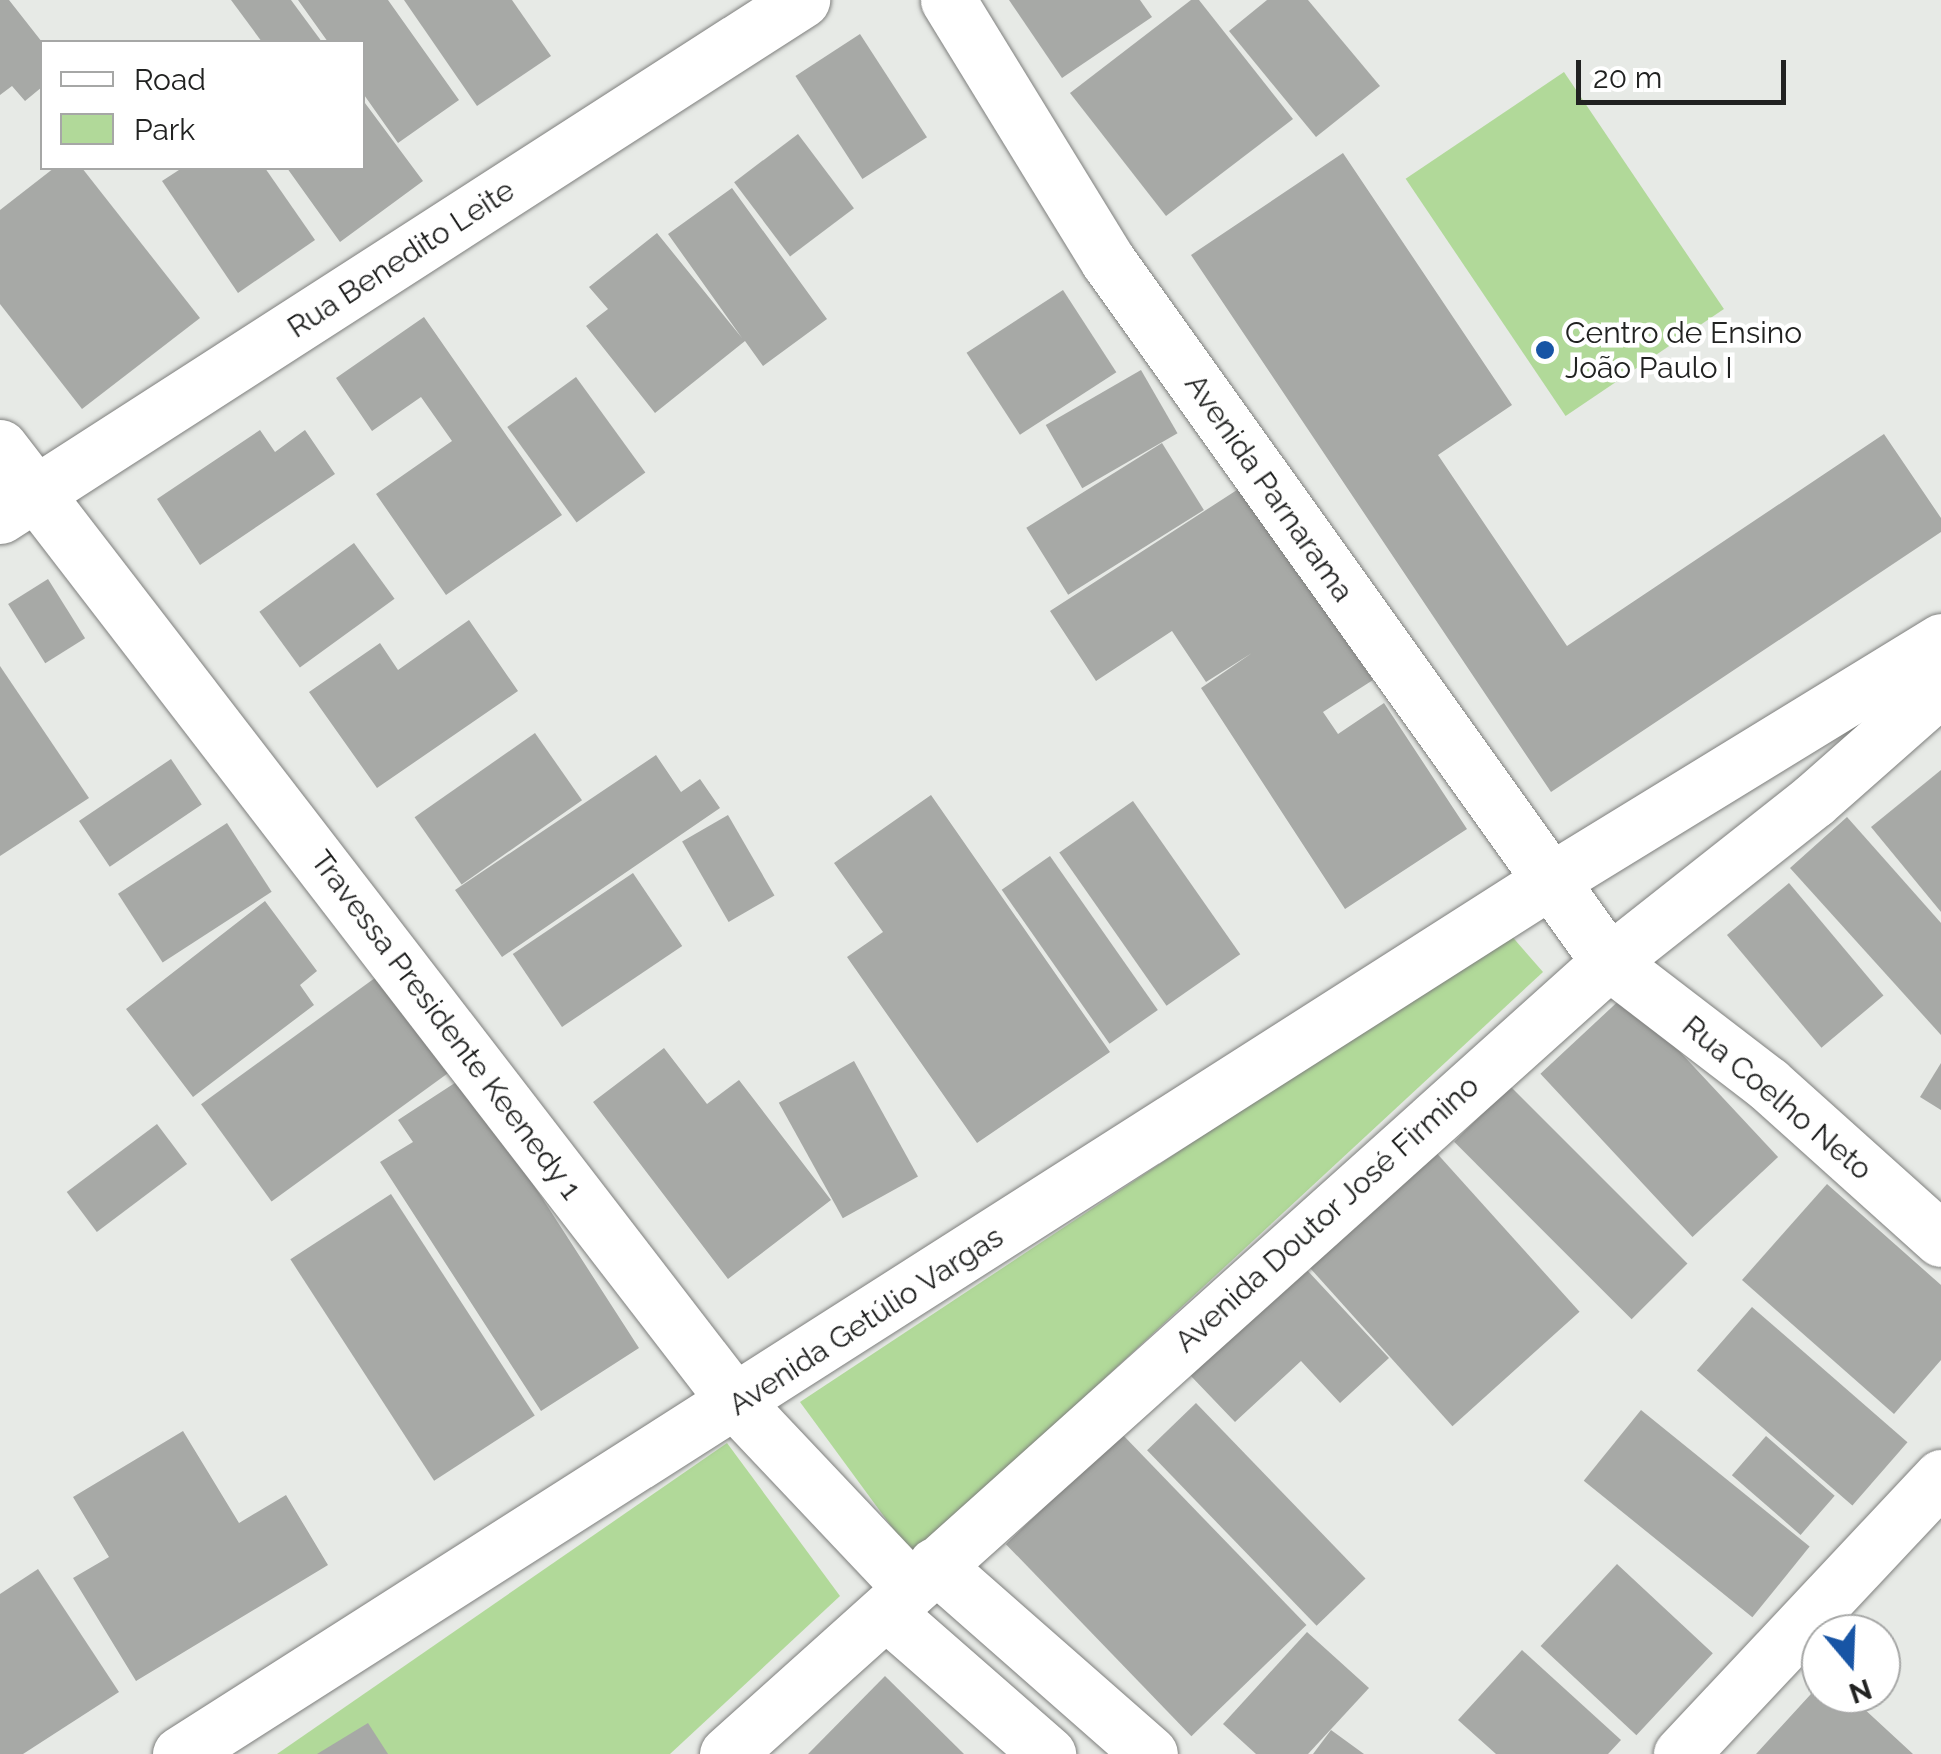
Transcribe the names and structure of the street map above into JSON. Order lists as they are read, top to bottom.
{
  "streets": {
    "street": [
      "Rua Benedito Leite",
      "Avenida Parnarama",
      "Travessa Presidente Keenedy 1",
      "Rua Coelho Neto",
      "Avenida Doutor José Firmino",
      "Avenida Getúlio Vargas"
    ]
  },
  "crossings": [
    ["Rua Benedito Leite", "Travessa Presidente Keenedy 1"],
    ["Avenida Parnarama", "Rua Coelho Neto"],
    ["Avenida Parnarama", "Avenida Doutor José Firmino"],
    ["Avenida Parnarama", "Avenida Getúlio Vargas"],
    ["Travessa Presidente Keenedy 1", "Avenida Doutor José Firmino"],
    ["Travessa Presidente Keenedy 1", "Avenida Getúlio Vargas"],
    ["Rua Coelho Neto", "Avenida Doutor José Firmino"]
  ],
  "places": ["Centro de Ensino João Paulo I"],
  "legend": ["Road", "Park"],
  "scale_bar": "20 m",
  "north": "bottom"
}
